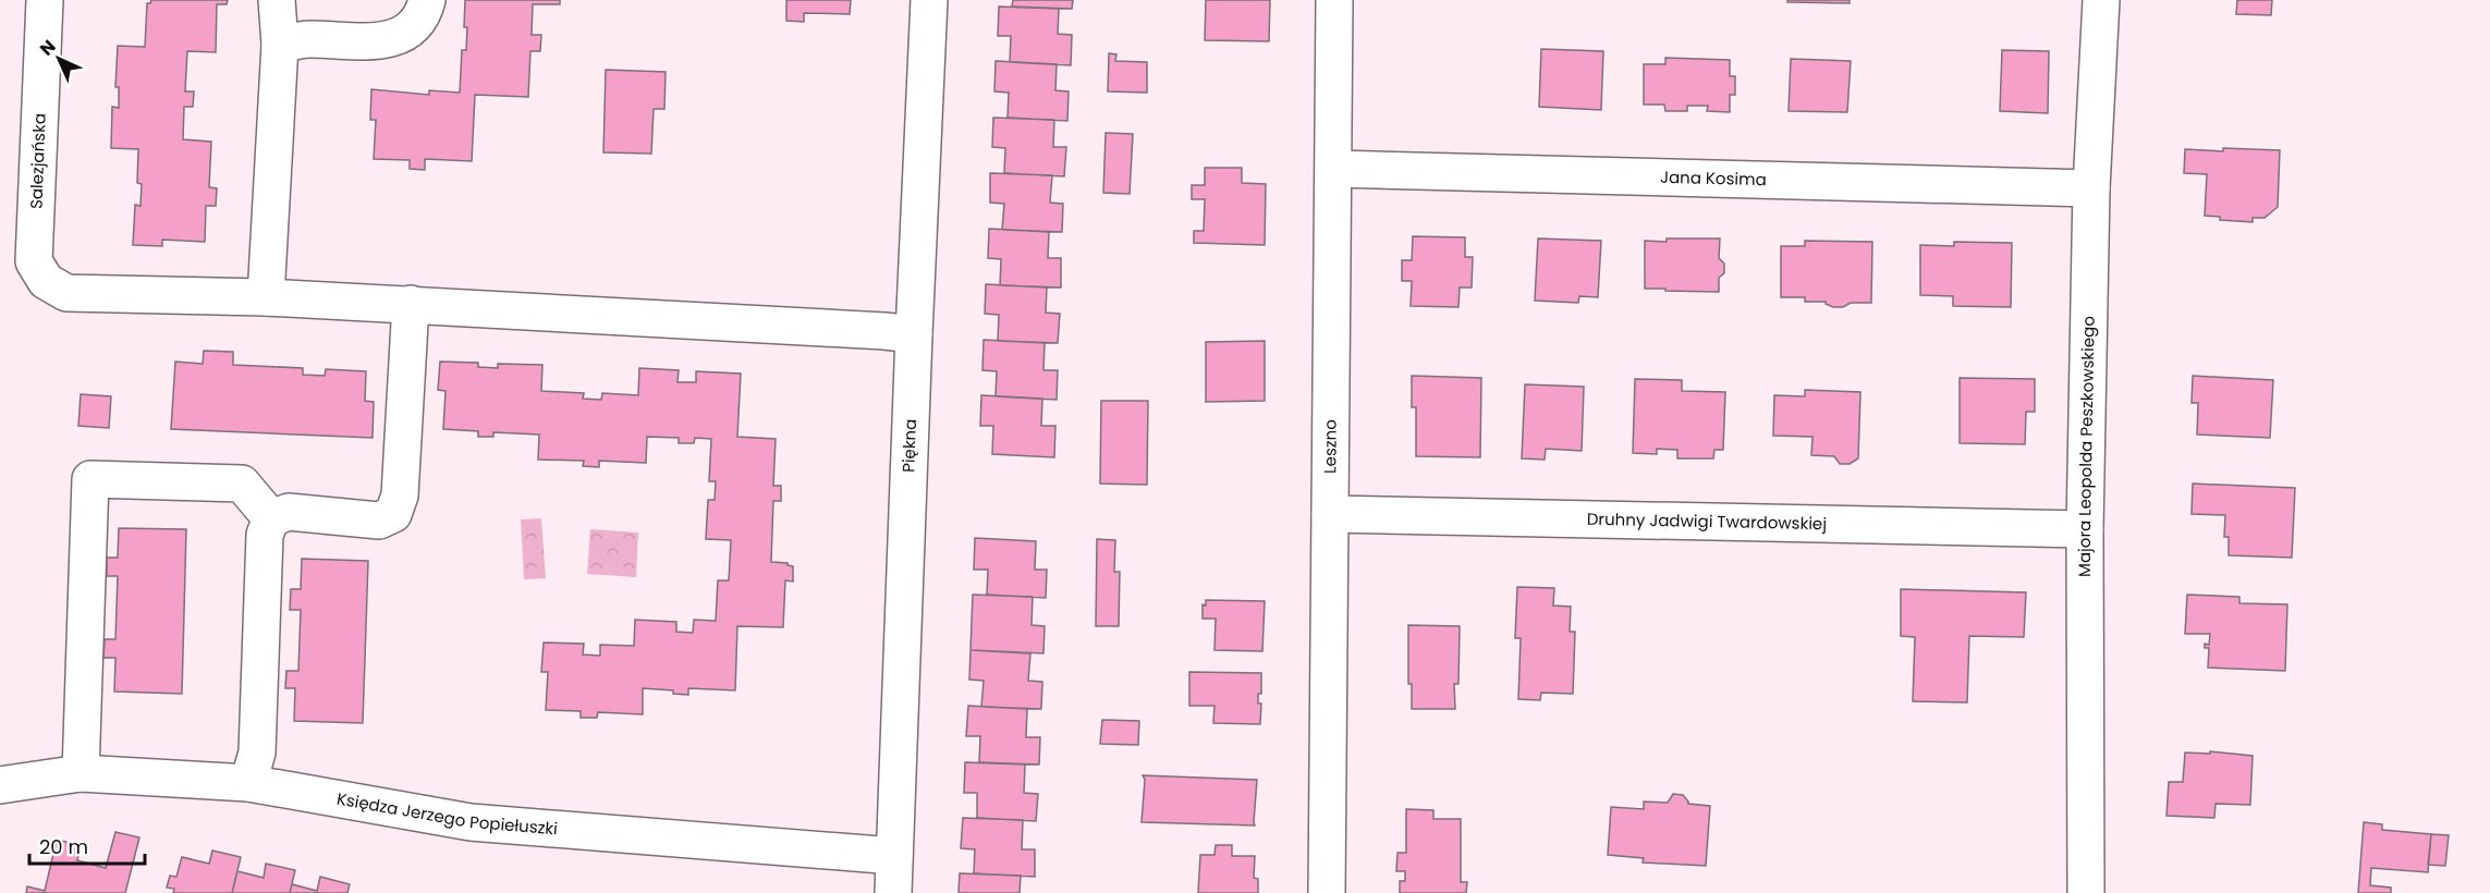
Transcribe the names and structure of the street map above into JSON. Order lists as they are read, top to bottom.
{
  "streets": {
    "street": [
      "Salezjańska",
      "Jana Kosima",
      "Piękna",
      "Leszno",
      "Majora Leopolda Peszkowskiego",
      "Druhny Jadwigi Twardowskiej",
      "Księdza Jerzego Popiełuszki"
    ]
  },
  "crossings": [
    ["Jana Kosima", "Leszno"],
    ["Jana Kosima", "Majora Leopolda Peszkowskiego"],
    ["Piękna", "Księdza Jerzego Popiełuszki"],
    ["Leszno", "Druhny Jadwigi Twardowskiej"],
    ["Majora Leopolda Peszkowskiego", "Druhny Jadwigi Twardowskiej"]
  ],
  "scale_bar": "20 m",
  "north": "top left"
}
